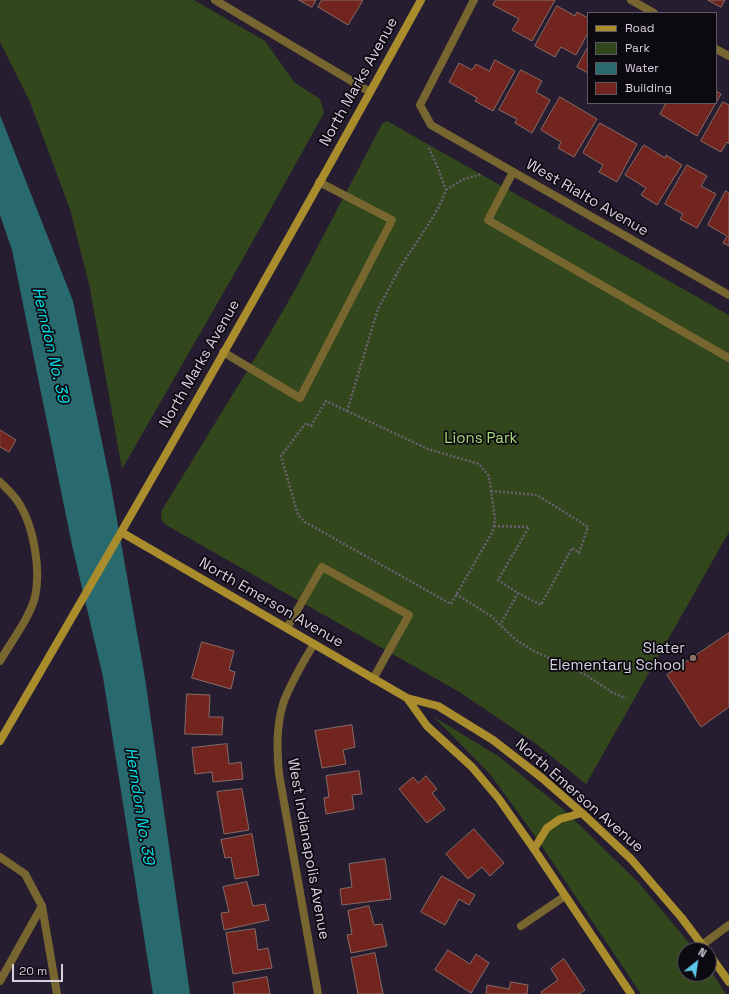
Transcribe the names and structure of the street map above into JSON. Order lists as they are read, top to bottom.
{
  "streets": {
    "street": [
      "North Marks Avenue",
      "West Rialto Avenue",
      "North Emerson Avenue",
      "West Indianapolis Avenue"
    ]
  },
  "crossings": [
    ["North Marks Avenue", "North Emerson Avenue"],
    ["North Emerson Avenue", "West Indianapolis Avenue"]
  ],
  "water": ["Herndon No. 39"],
  "parks": ["Lions Park"],
  "places": ["Slater Elementary School"],
  "legend": [
    "Road",
    "Park",
    "Water",
    "Building"
  ],
  "scale_bar": "20 m",
  "north": "top right"
}
